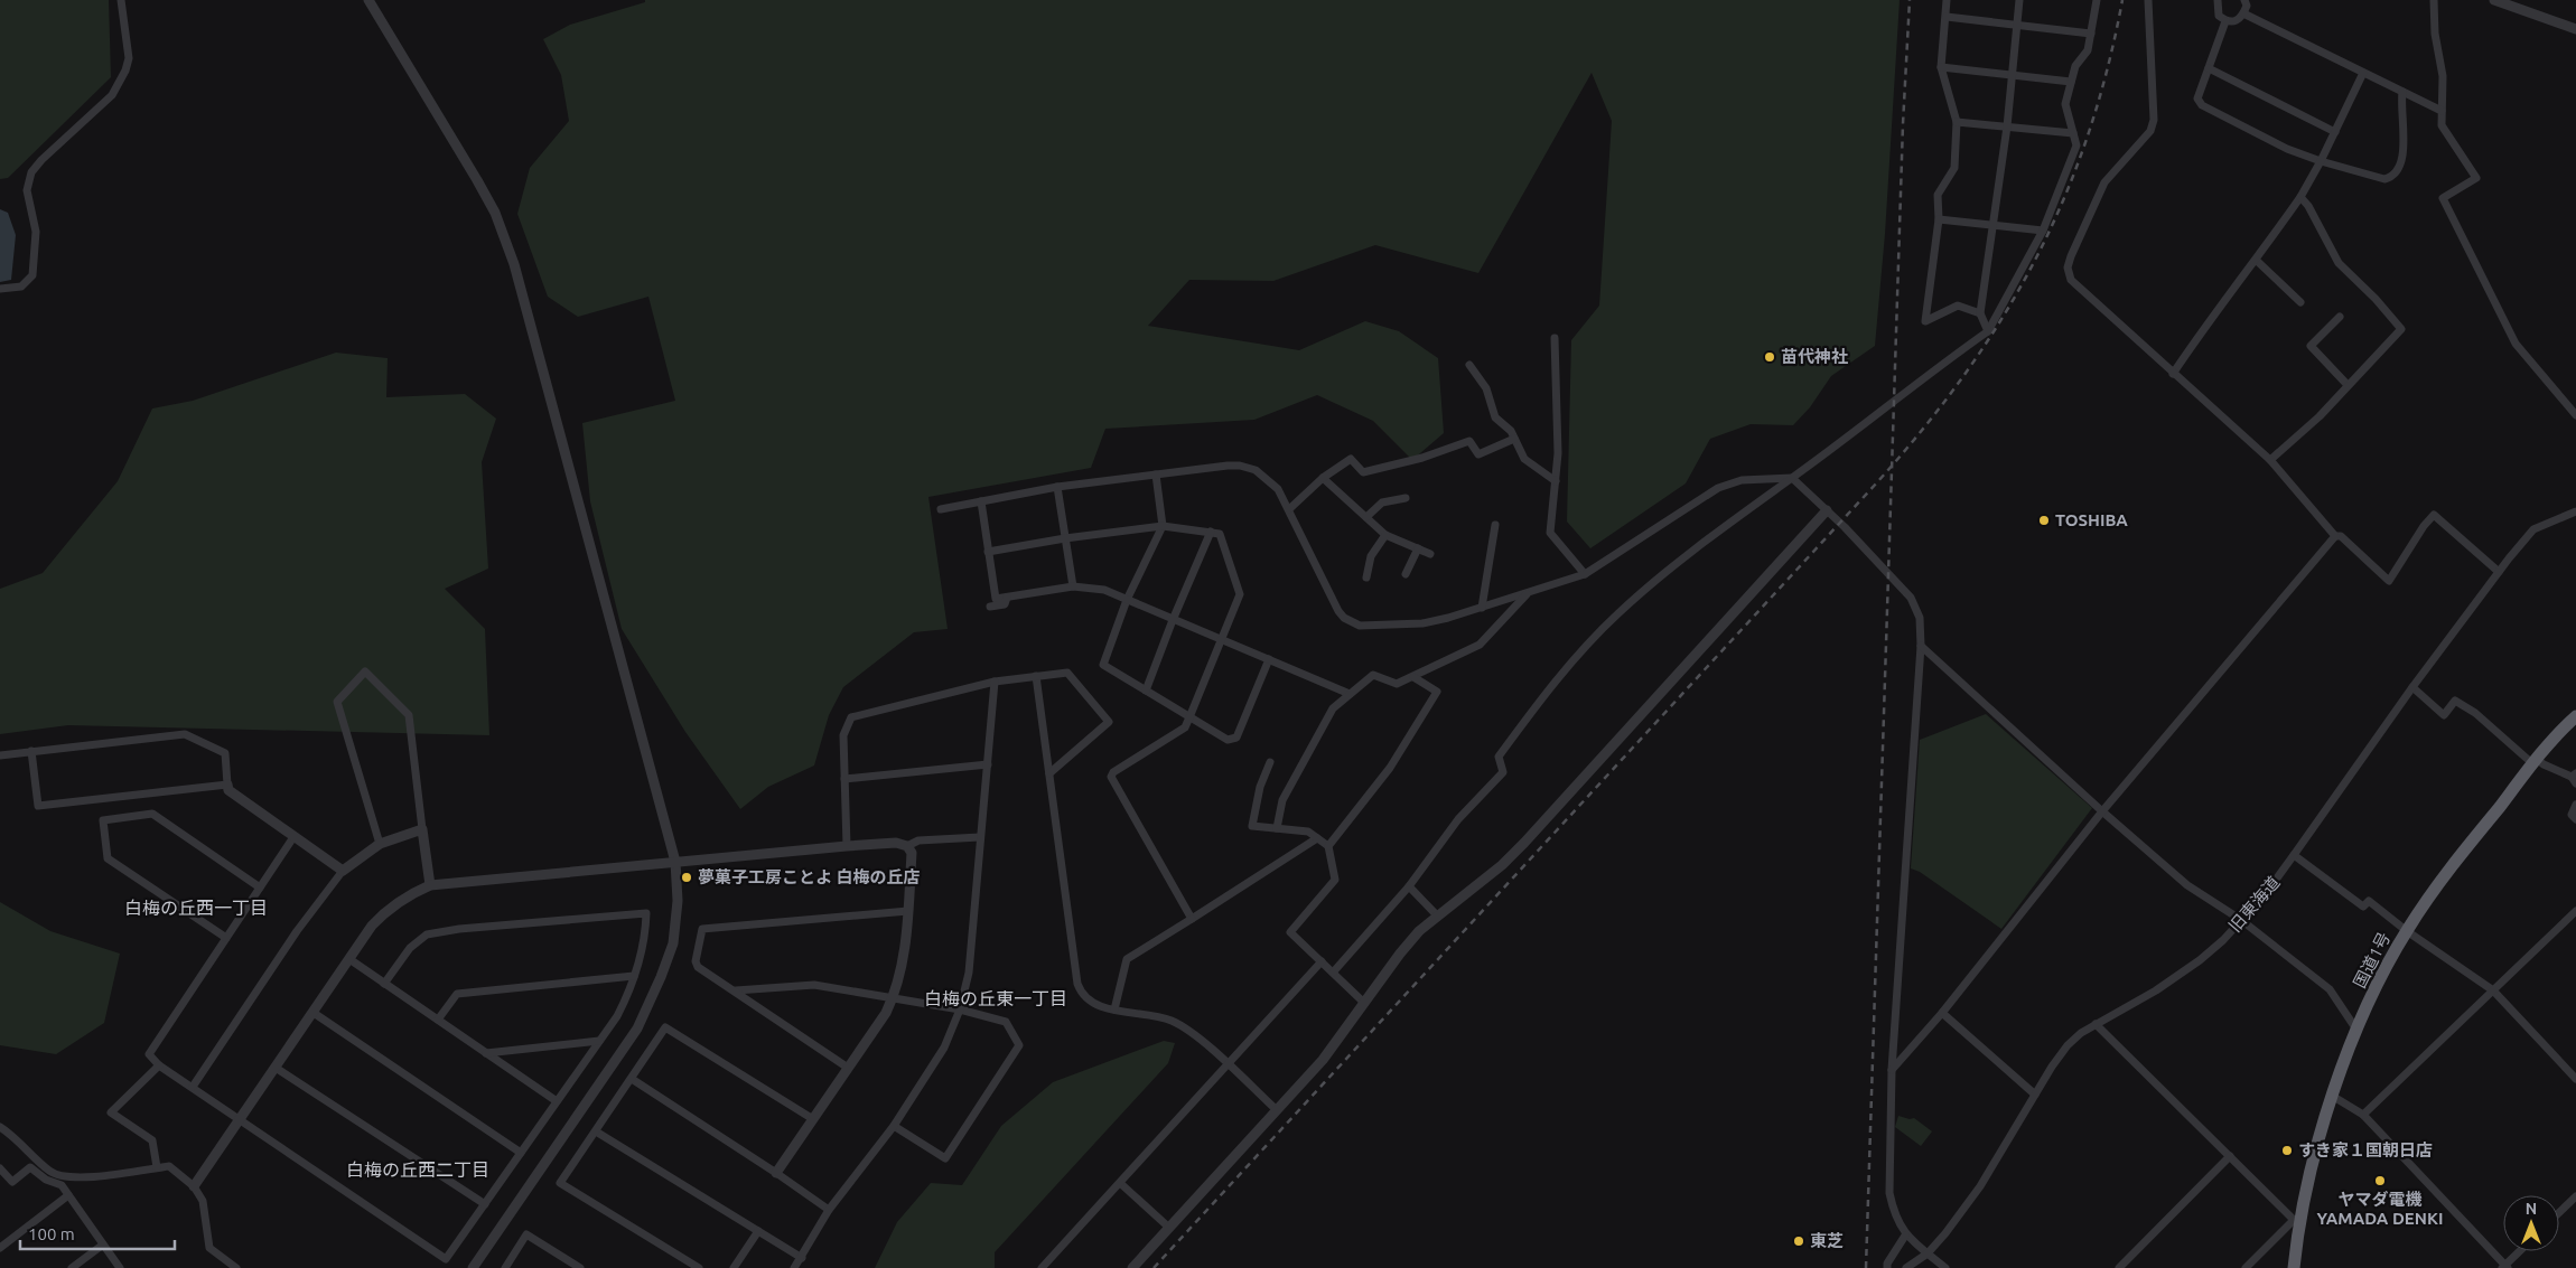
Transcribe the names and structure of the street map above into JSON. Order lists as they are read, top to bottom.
{
  "streets": {
    "highway": ["国道1号"],
    "street": ["旧東海道"]
  },
  "districts": ["白梅の丘西一丁目", "白梅の丘東一丁目", "白梅の丘西二丁目"],
  "places": [
    "苗代神社",
    "TOSHIBA",
    "夢菓子工房ことよ 白梅の丘店",
    "すき家１国朝日店",
    "ヤマダ電機 YAMADA DENKI",
    "東芝"
  ],
  "scale_bar": "100 m",
  "north": "top"
}
